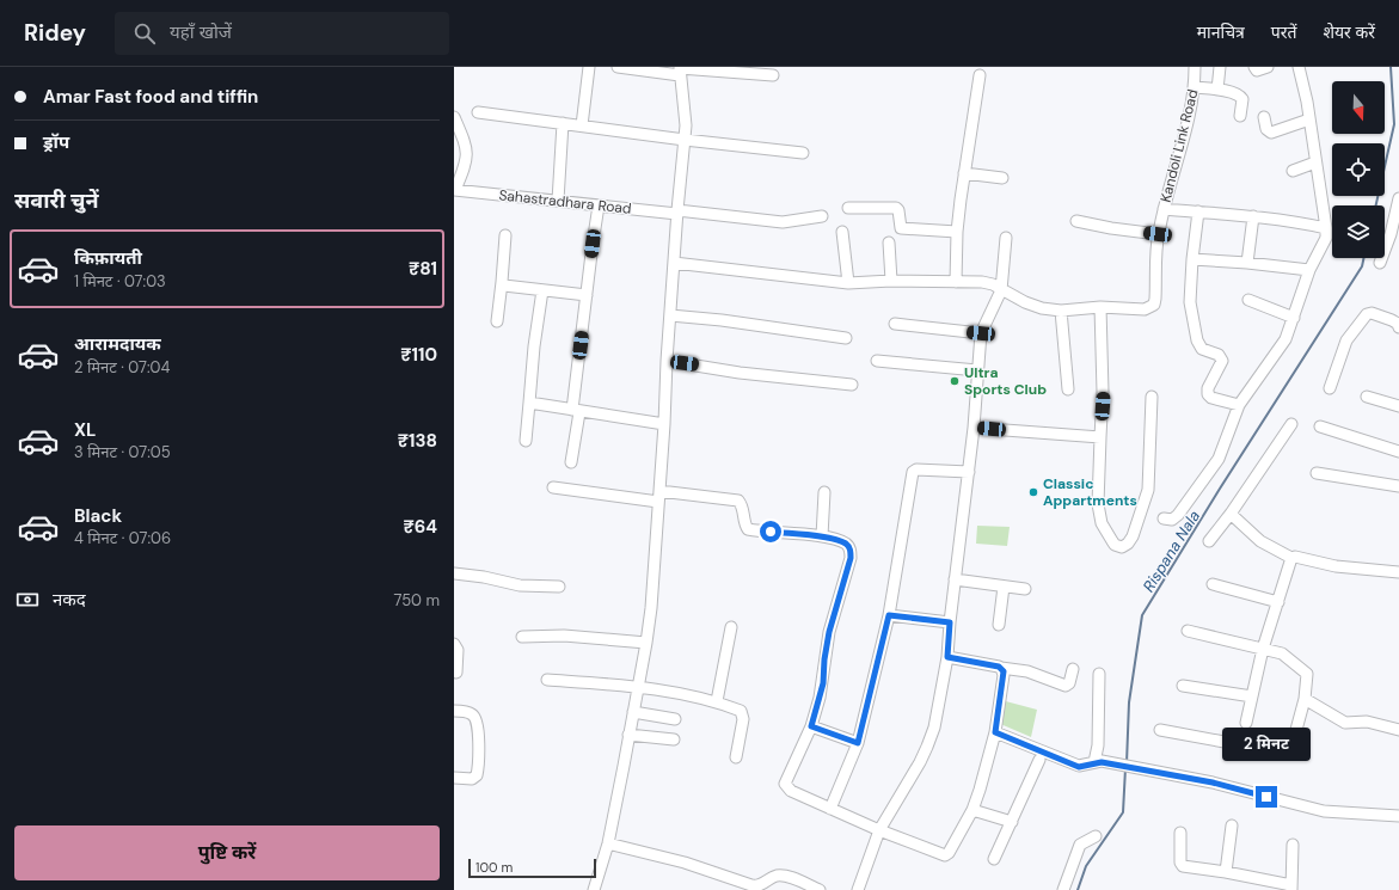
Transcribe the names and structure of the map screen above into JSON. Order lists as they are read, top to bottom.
{
  "streets": {
    "street": ["Kandoli Link Road", "Sahastradhara Road"]
  },
  "water": ["Rispana Nala"],
  "places": ["Ultra Sports Club", "Classic Appartments"],
  "scale_bar": "100 m",
  "north": "bottom",
  "page": {
    "header": "Ridey",
    "search": "यहाँ खोजें",
    "nav": ["मानचित्र", "परतें", "शेयर करें"],
    "banner": ["Amar Fast food and tiffin", "ड्रॉप"],
    "heading": "सवारी चुनें",
    "list": [
      {
        "name": "किफ़ायती",
        "note": "1 मिनट · 07:03",
        "value": "₹81"
      },
      {
        "name": "आरामदायक",
        "note": "2 मिनट · 07:04",
        "value": "₹110"
      },
      {
        "name": "XL",
        "note": "3 मिनट · 07:05",
        "value": "₹138"
      },
      {
        "name": "Black",
        "note": "4 मिनट · 07:06",
        "value": "₹64"
      }
    ],
    "pay": ["नकद", "750 m"],
    "bubble": "2 मिनट",
    "buttons": "पुष्टि करें",
    "scale": "100 m"
  }
}
